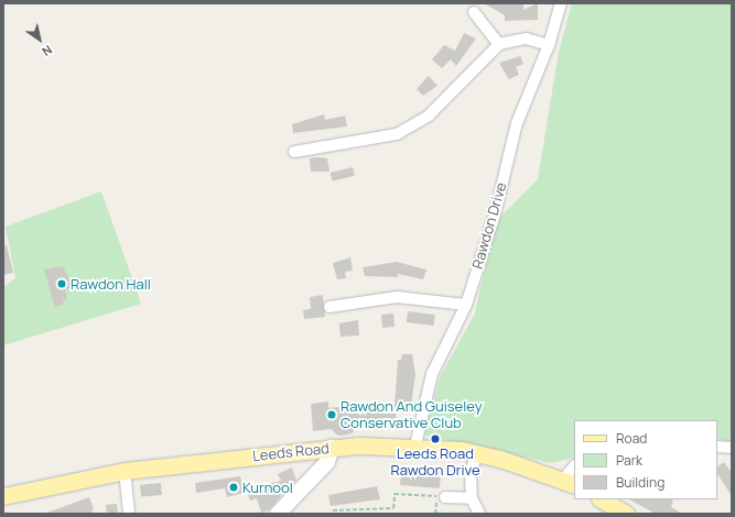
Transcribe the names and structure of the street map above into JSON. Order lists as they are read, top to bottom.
{
  "streets": {
    "main road": ["Leeds Road"],
    "street": ["Rawdon Drive"]
  },
  "crossings": [
    ["Rawdon Drive", "Leeds Road"]
  ],
  "places": [
    "Rawdon Hall",
    "Rawdon And Guiseley Conservative Club",
    "Leeds Road Rawdon Drive",
    "Kurnool"
  ],
  "legend": ["Road", "Park", "Building"],
  "north": "bottom right"
}
